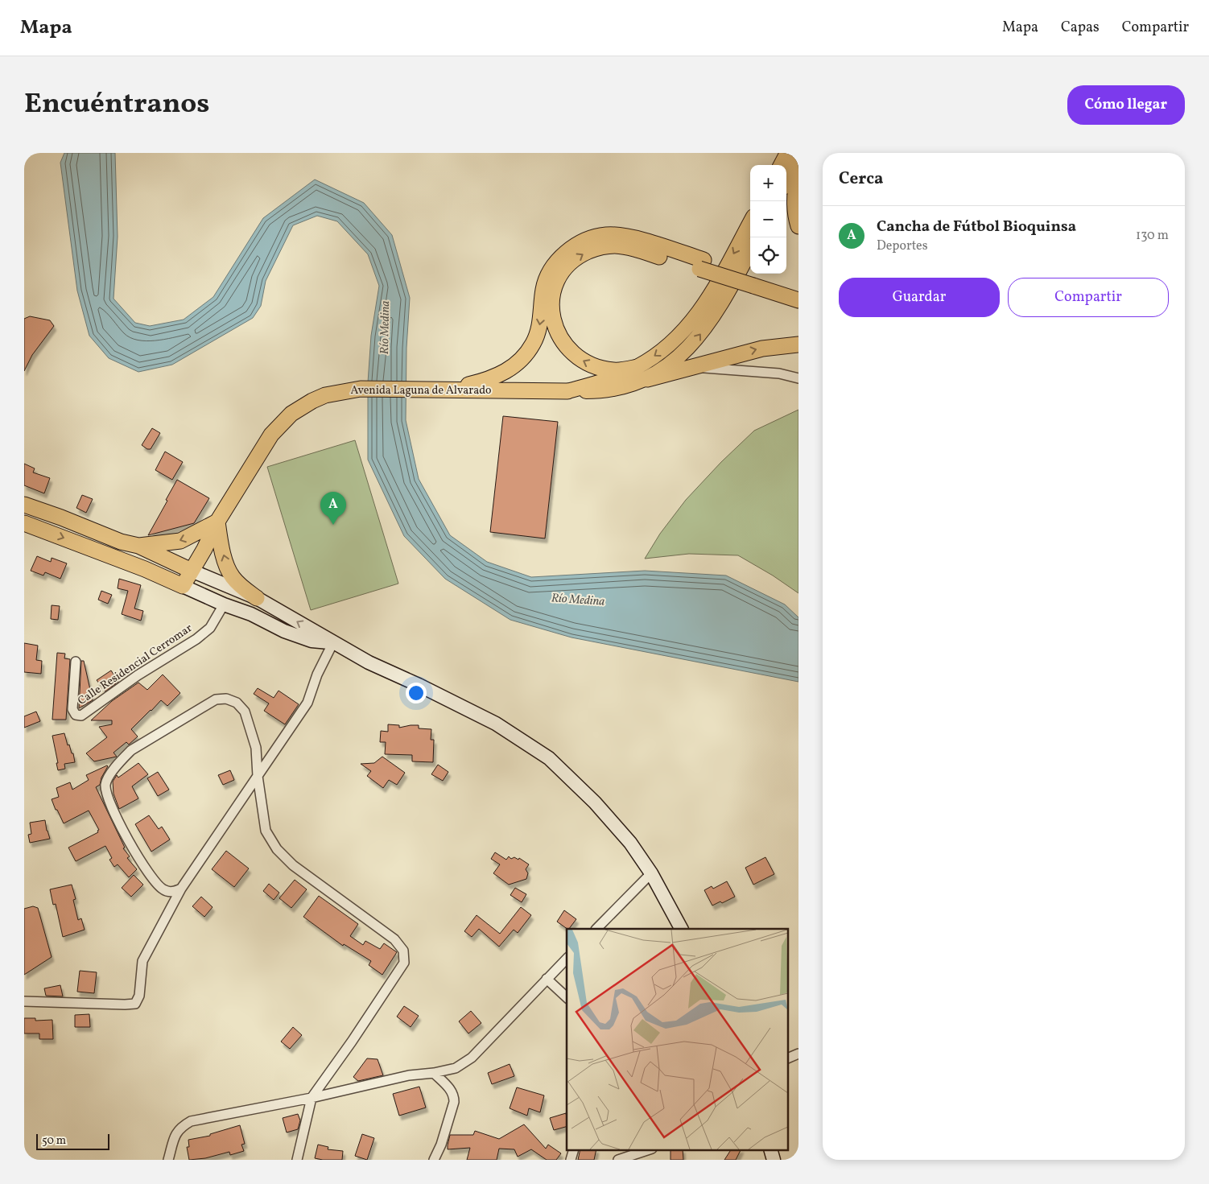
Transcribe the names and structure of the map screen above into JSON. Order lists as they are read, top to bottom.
{
  "streets": {
    "highway": ["Avenida Laguna de Alvarado"],
    "street": ["Calle Residencial Cerromar"]
  },
  "water": ["Río Medina"],
  "scale_bar": "50 m",
  "page": {
    "header": "Mapa",
    "nav": ["Mapa", "Capas", "Compartir"],
    "title": "Encuéntranos",
    "buttons": [
      "Cómo llegar",
      ["Guardar", "Compartir"]
    ],
    "heading": "Cerca",
    "map_buttons": ["+", "−"],
    "list": [
      {
        "mark": "A",
        "name": "Cancha de Fútbol Bioquinsa",
        "note": "Deportes",
        "value": "130 m"
      }
    ],
    "pins": "A",
    "scale": "50 m"
  }
}
